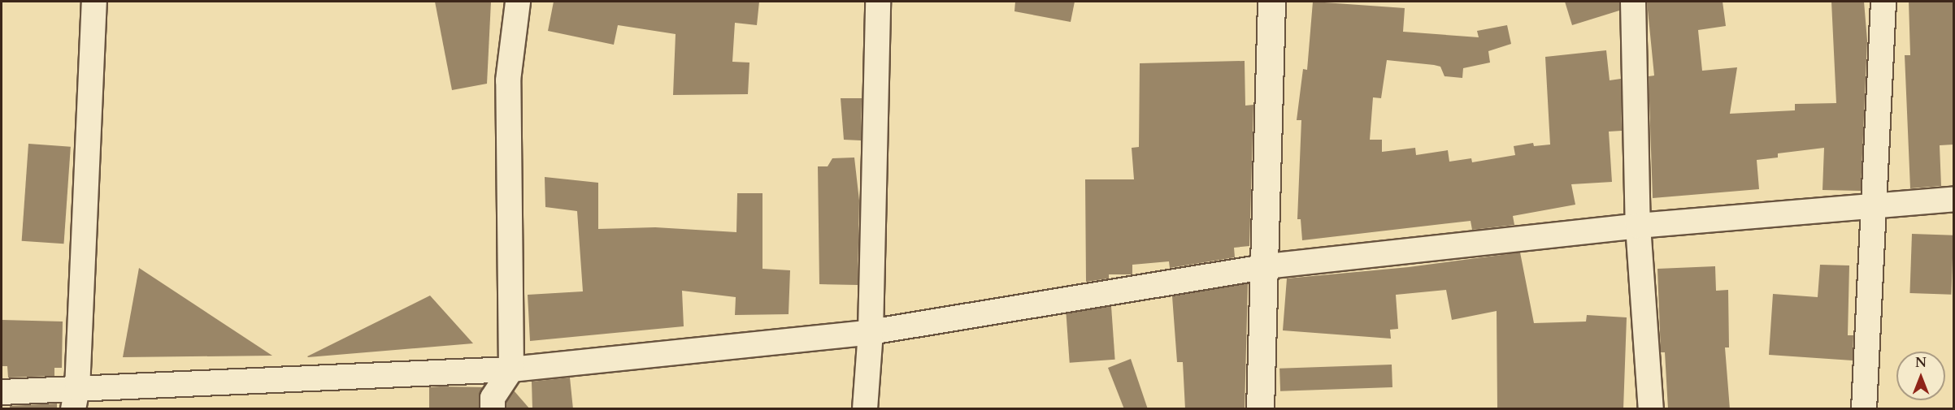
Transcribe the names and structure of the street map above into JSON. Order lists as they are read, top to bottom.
{
  "north": "top"
}
